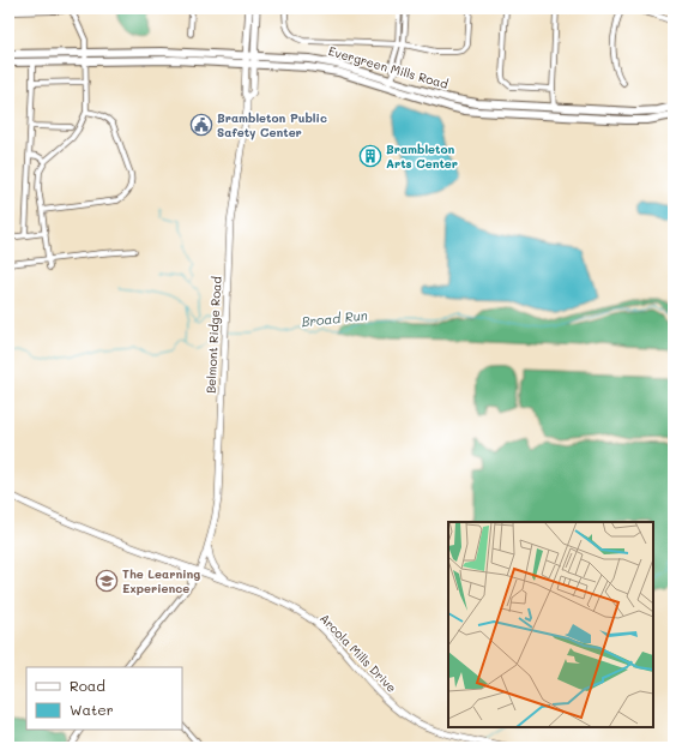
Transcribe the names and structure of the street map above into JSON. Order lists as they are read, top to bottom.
{
  "streets": {
    "main road": ["Evergreen Mills Road", "Belmont Ridge Road"],
    "street": ["Arcola Mills Drive"]
  },
  "crossings": [
    ["Evergreen Mills Road", "Belmont Ridge Road"],
    ["Belmont Ridge Road", "Arcola Mills Drive"]
  ],
  "water": ["Broad Run"],
  "places": {
    "public building": ["Brambleton Public Safety Center"],
    "building": ["Brambleton Arts Center"],
    "school or university": ["The Learning Experience"]
  },
  "legend": ["Road", "Water"]
}
